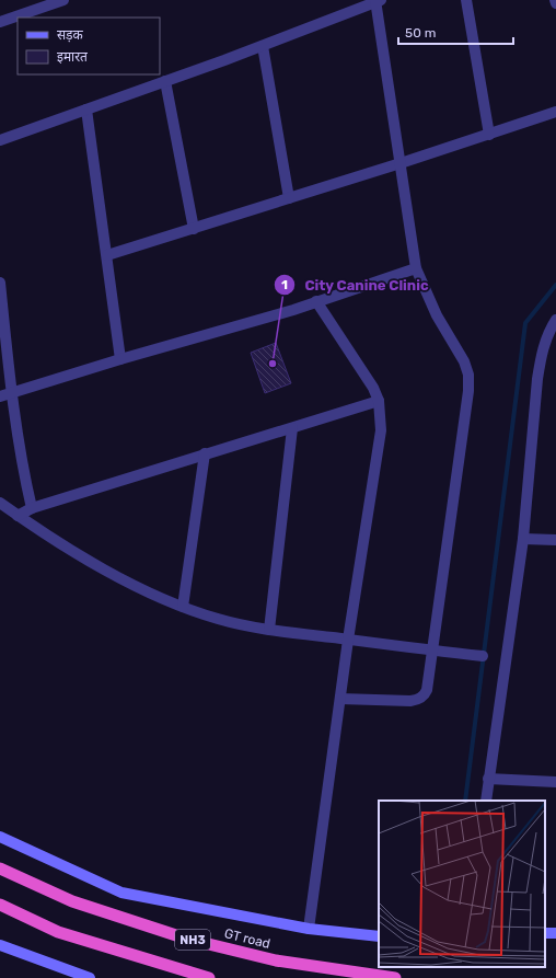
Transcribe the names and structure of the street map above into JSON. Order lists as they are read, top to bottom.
{
  "streets": {
    "highway": ["GT road", "NH3"]
  },
  "places": ["City Canine Clinic"],
  "legend": ["सड़क", "इमारत"],
  "scale_bar": "50 m"
}
